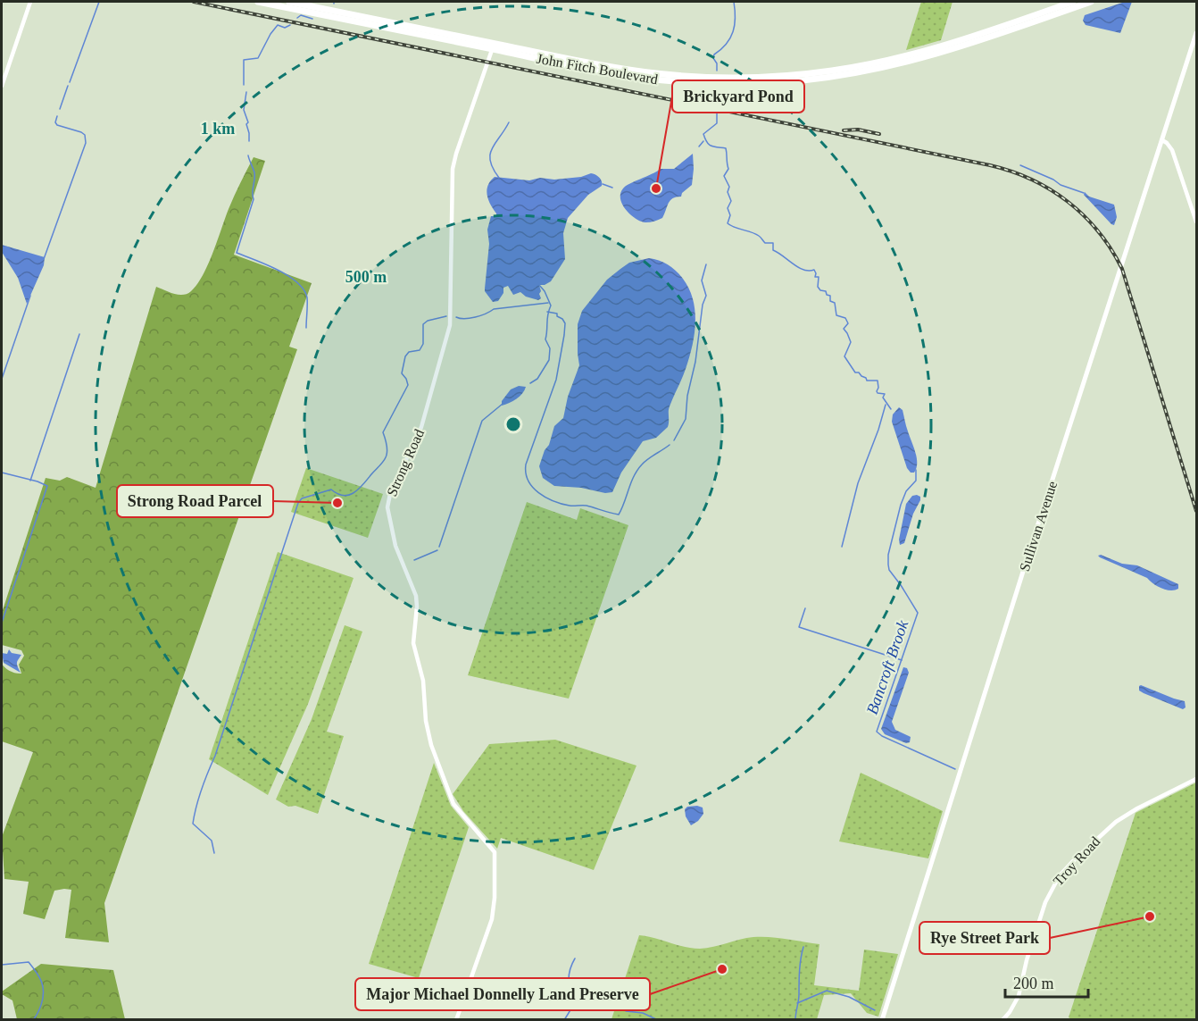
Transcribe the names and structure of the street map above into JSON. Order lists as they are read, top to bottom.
{
  "streets": {
    "highway": ["John Fitch Boulevard"],
    "main road": ["Sullivan Avenue"],
    "street": ["Strong Road", "Troy Road"]
  },
  "crossings": [
    ["John Fitch Boulevard", "Strong Road"]
  ],
  "water": ["Bancroft Brook"],
  "places": [
    "Brickyard Pond",
    "Strong Road Parcel",
    "Rye Street Park",
    "Major Michael Donnelly Land Preserve"
  ],
  "scale_bar": "200 m",
  "rings": ["1 km", "500 m"]
}
